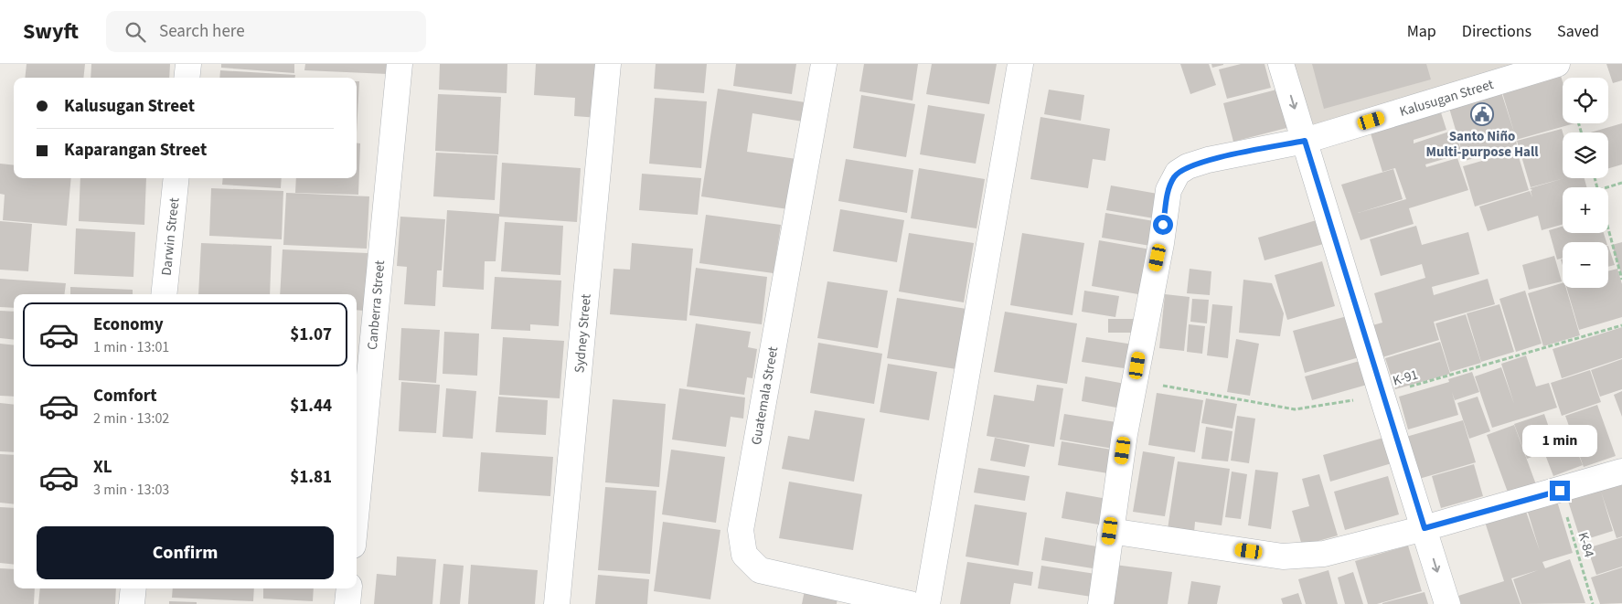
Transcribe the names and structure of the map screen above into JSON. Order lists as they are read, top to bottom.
{
  "streets": {
    "street": [
      "Kalusugan Street",
      "Darwin Street",
      "Canberra Street",
      "Sydney Street",
      "Guatemala Street"
    ],
    "path": ["K-91", "K-84"]
  },
  "crossings": [
    ["Kalusugan Street", "K-91"]
  ],
  "places": {
    "public building": ["Santo Niño Multi-purpose Hall"]
  },
  "page": {
    "header": "Swyft",
    "search": "Search here",
    "nav": ["Map", "Directions", "Saved"],
    "map_buttons": ["+", "−"],
    "banner": ["Kalusugan Street", "Kaparangan Street"],
    "list": [
      {
        "name": "Economy",
        "note": "1 min · 13:01",
        "value": "$1.07"
      },
      {
        "name": "Comfort",
        "note": "2 min · 13:02",
        "value": "$1.44"
      },
      {
        "name": "XL",
        "note": "3 min · 13:03",
        "value": "$1.81"
      }
    ],
    "bubble": "1 min",
    "buttons": "Confirm"
  }
}
